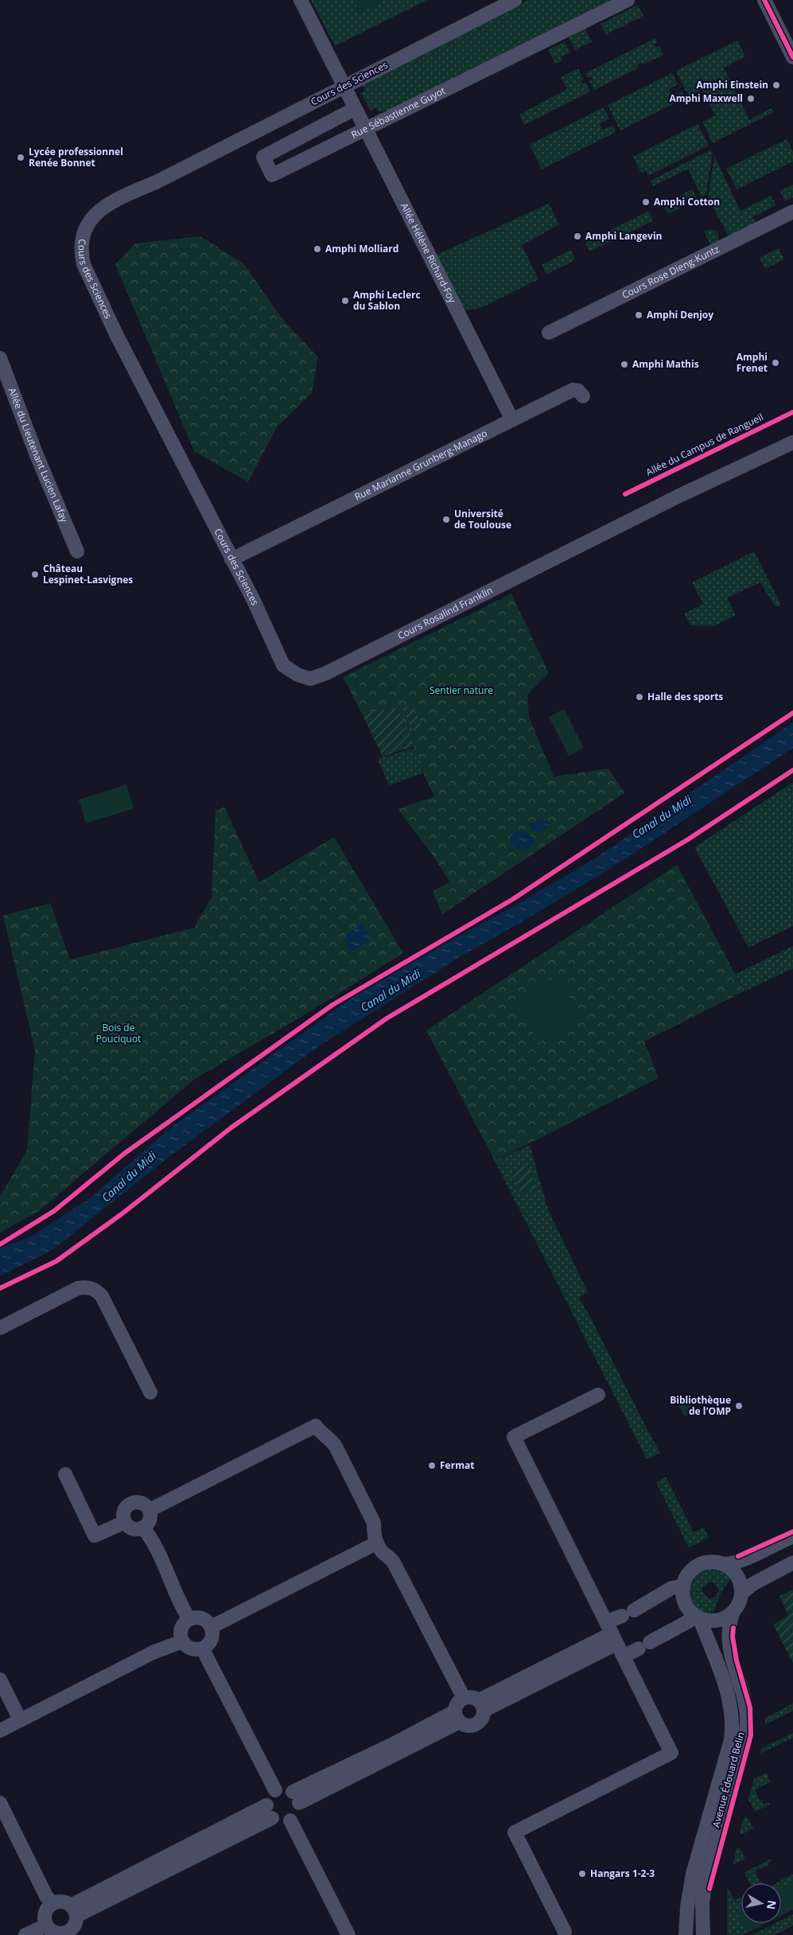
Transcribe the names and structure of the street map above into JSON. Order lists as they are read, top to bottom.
{
  "streets": {
    "street": [
      "Cours des Sciences",
      "Rue Sébastienne Guyot",
      "Allée Hélène Richard-Foy",
      "Cours Rose Dieng-Kuntz",
      "Allée du Lieutenant Lucien Lafay",
      "Rue Marianne Grunberg-Manago",
      "Cours Rosalind Franklin",
      "Avenue Édouard Belin"
    ],
    "cycle path": ["Allée du Campus de Rangueil"]
  },
  "crossings": [
    ["Cours des Sciences", "Allée Hélène Richard-Foy"],
    ["Cours des Sciences", "Rue Marianne Grunberg-Manago"],
    ["Cours des Sciences", "Cours Rosalind Franklin"],
    ["Rue Sébastienne Guyot", "Allée Hélène Richard-Foy"],
    ["Allée Hélène Richard-Foy", "Rue Marianne Grunberg-Manago"]
  ],
  "water": ["Canal du Midi"],
  "parks": ["Sentier nature", "Bois de Pouciquot"],
  "places": [
    "Amphi Einstein",
    "Amphi Maxwell",
    "Lycée professionnel Renée Bonnet",
    "Amphi Cotton",
    "Amphi Langevin",
    "Amphi Molliard",
    "Amphi Leclerc du Sablon",
    "Amphi Denjoy",
    "Amphi Frenet",
    "Amphi Mathis",
    "Université de Toulouse",
    "Château Lespinet-Lasvignes",
    "Halle des sports",
    "Bibliothèque de l'OMP",
    "Fermat",
    "Hangars 1-2-3"
  ],
  "north": "right"
}
